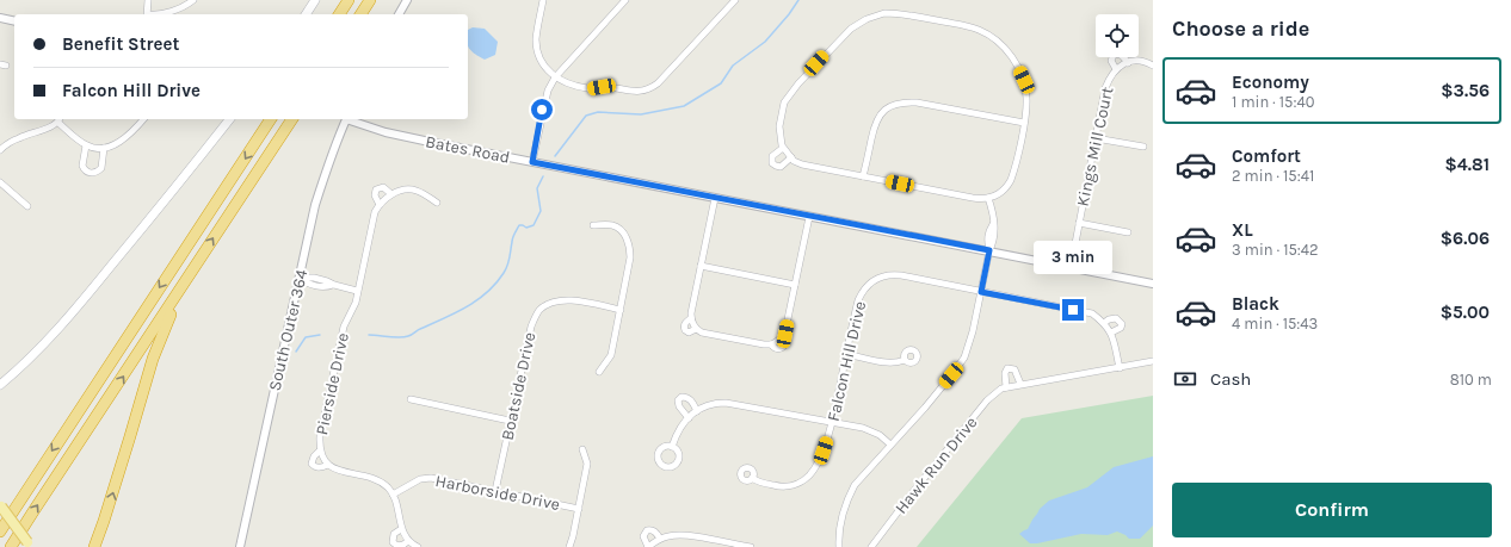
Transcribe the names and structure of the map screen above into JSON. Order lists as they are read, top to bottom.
{
  "streets": {
    "street": [
      "Kings Mill Court",
      "Bates Road",
      "South Outer 364",
      "Falcon Hill Drive",
      "Pierside Drive",
      "Boatside Drive",
      "Hawk Run Drive",
      "Harborside Drive"
    ]
  },
  "crossings": [
    ["Kings Mill Court", "Bates Road"],
    ["Falcon Hill Drive", "Hawk Run Drive"],
    ["Pierside Drive", "Harborside Drive"],
    ["Boatside Drive", "Harborside Drive"]
  ],
  "page": {
    "heading": "Choose a ride",
    "banner": ["Benefit Street", "Falcon Hill Drive"],
    "list": [
      {
        "name": "Economy",
        "note": "1 min · 15:40",
        "value": "$3.56"
      },
      {
        "name": "Comfort",
        "note": "2 min · 15:41",
        "value": "$4.81"
      },
      {
        "name": "XL",
        "note": "3 min · 15:42",
        "value": "$6.06"
      },
      {
        "name": "Black",
        "note": "4 min · 15:43",
        "value": "$5.00"
      }
    ],
    "bubble": "3 min",
    "pay": ["Cash", "810 m"],
    "buttons": "Confirm"
  }
}
